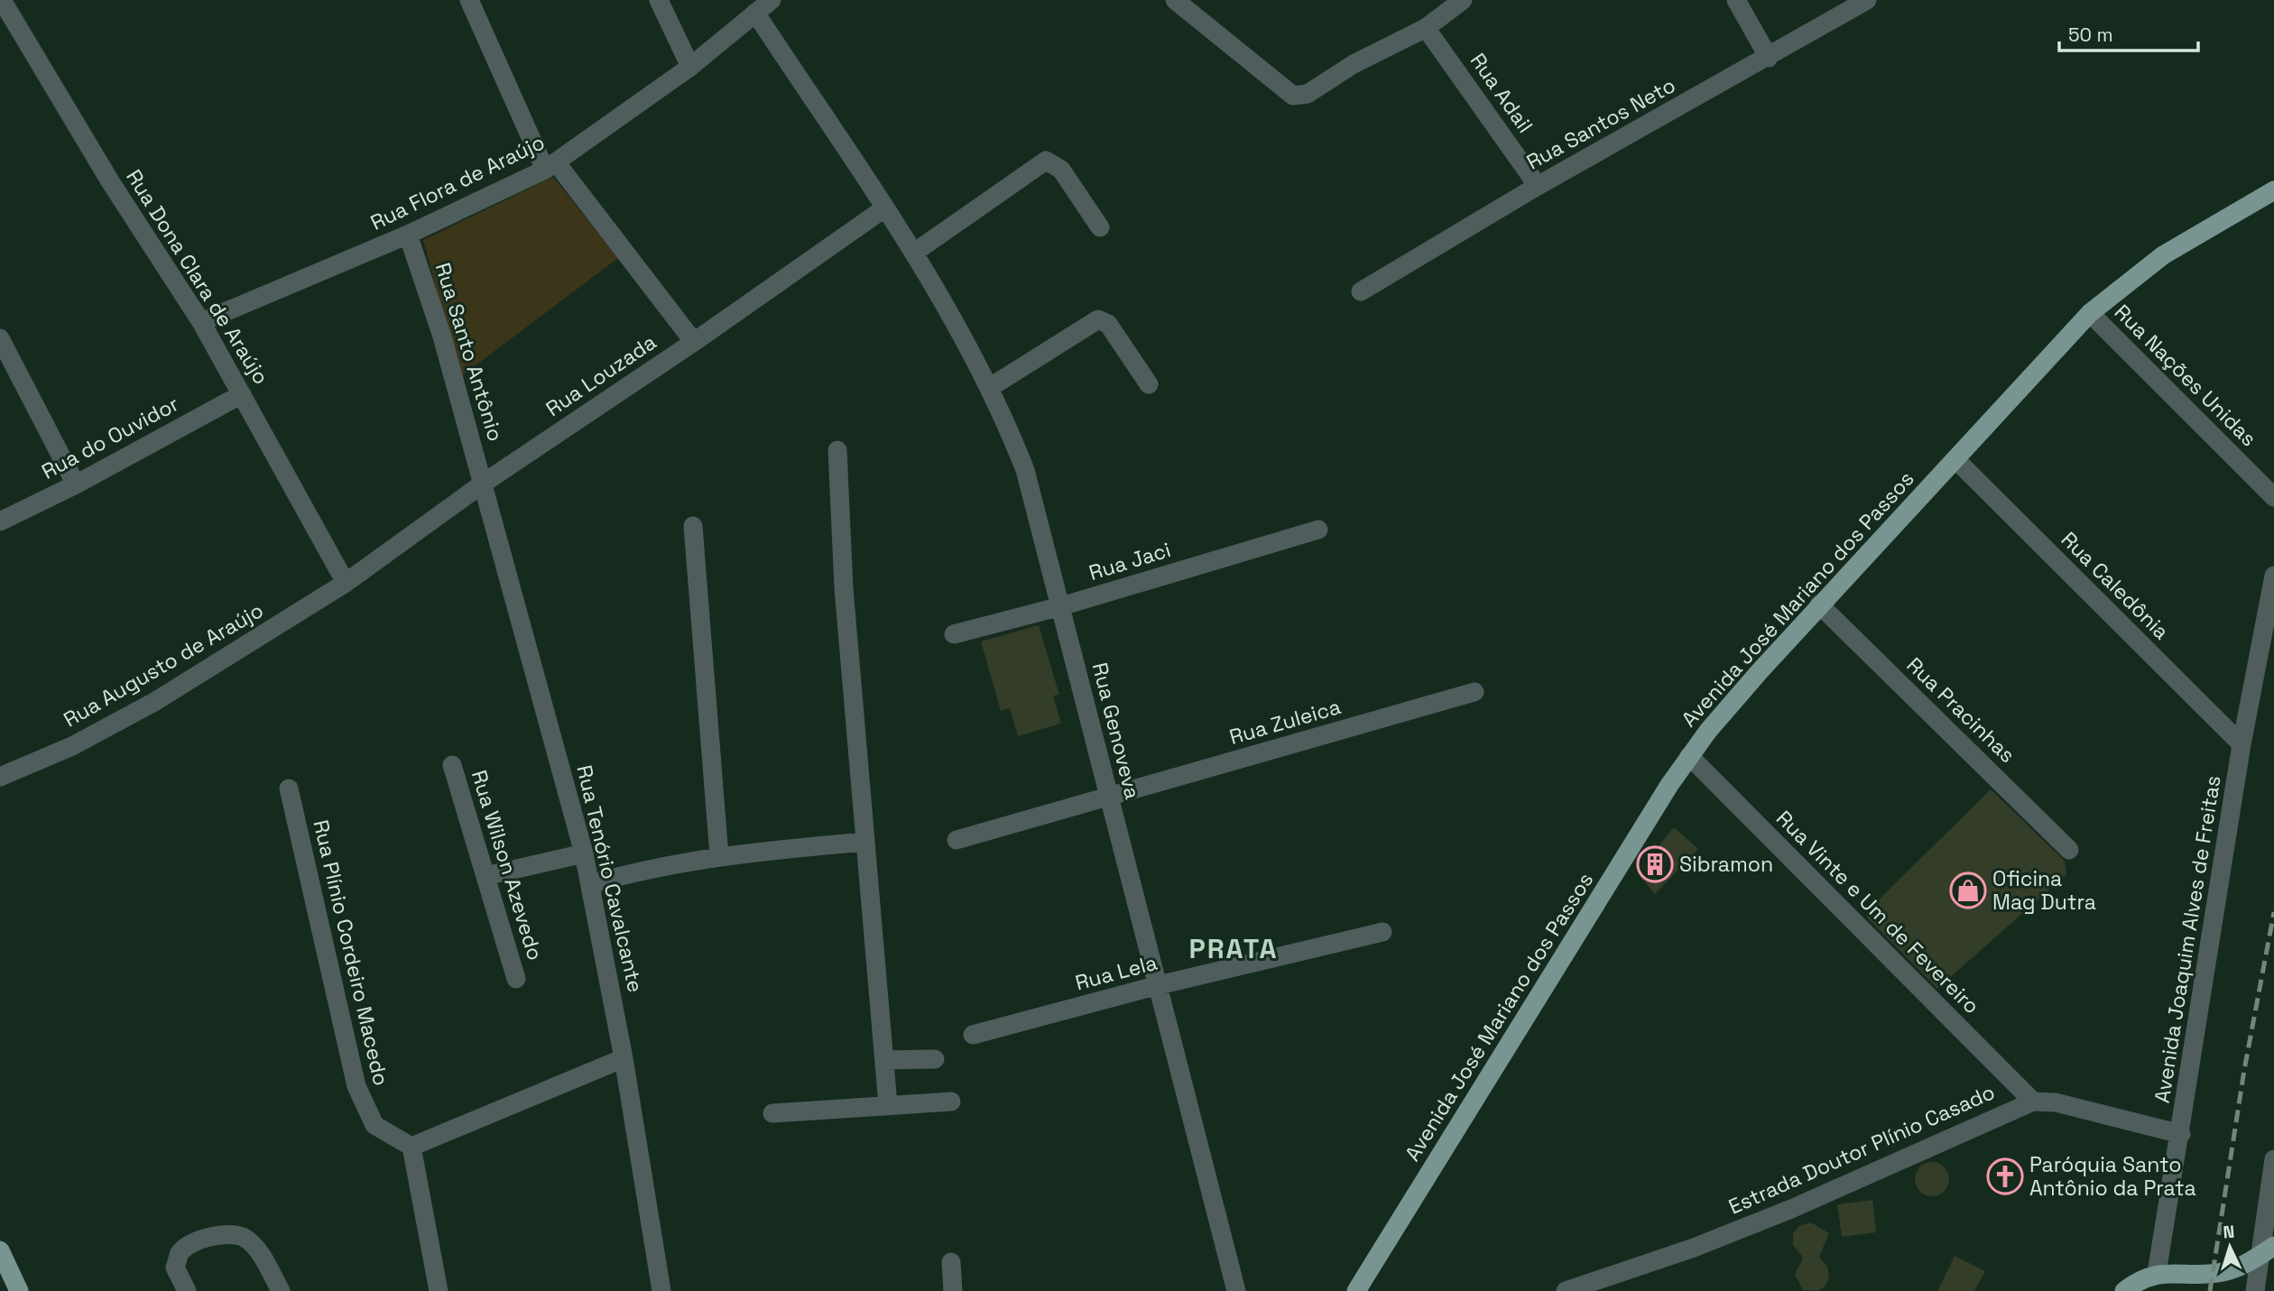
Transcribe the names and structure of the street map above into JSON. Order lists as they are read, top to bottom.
{
  "streets": {
    "main road": ["Avenida José Mariano dos Passos"],
    "street": [
      "Rua Adail",
      "Rua Santos Neto",
      "Rua Flora de Araújo",
      "Rua Dona Clara de Araújo",
      "Rua Santo Antônio",
      "Rua Louzada",
      "Rua Nações Unidas",
      "Rua do Ouvidor",
      "Rua Jaci",
      "Rua Caledônia",
      "Rua Augusto de Araújo",
      "Rua Pracinhas",
      "Rua Zuleica",
      "Rua Genoveva",
      "Rua Wilson Azevedo",
      "Rua Tenório Cavalcante",
      "Rua Vinte e Um de Fevereiro",
      "Avenida Joaquim Alves de Freitas",
      "Rua Plínio Cordeiro Macedo",
      "Rua Lela",
      "Estrada Doutor Plínio Casado"
    ]
  },
  "crossings": [
    ["Rua Adail", "Rua Santos Neto"],
    ["Rua Flora de Araújo", "Rua Dona Clara de Araújo"],
    ["Rua Flora de Araújo", "Rua Santo Antônio"],
    ["Rua Flora de Araújo", "Rua Genoveva"],
    ["Rua Dona Clara de Araújo", "Rua Louzada"],
    ["Rua Dona Clara de Araújo", "Rua do Ouvidor"],
    ["Rua Dona Clara de Araújo", "Rua Augusto de Araújo"],
    ["Rua Santo Antônio", "Rua Louzada"],
    ["Rua Santo Antônio", "Rua Tenório Cavalcante"],
    ["Rua Louzada", "Rua Augusto de Araújo"],
    ["Rua Louzada", "Rua Genoveva"],
    ["Rua Louzada", "Rua Tenório Cavalcante"],
    ["Rua Nações Unidas", "Avenida José Mariano dos Passos"],
    ["Rua Jaci", "Rua Genoveva"],
    ["Rua Caledônia", "Avenida José Mariano dos Passos"],
    ["Rua Caledônia", "Avenida Joaquim Alves de Freitas"],
    ["Avenida José Mariano dos Passos", "Rua Pracinhas"],
    ["Avenida José Mariano dos Passos", "Rua Vinte e Um de Fevereiro"],
    ["Rua Zuleica", "Rua Genoveva"],
    ["Rua Genoveva", "Rua Lela"],
    ["Rua Vinte e Um de Fevereiro", "Estrada Doutor Plínio Casado"],
    ["Avenida Joaquim Alves de Freitas", "Estrada Doutor Plínio Casado"]
  ],
  "districts": ["PRATA"],
  "places": {
    "building": ["Sibramon"],
    "shop": ["Oficina Mag Dutra"],
    "church": ["Paróquia Santo Antônio da Prata"]
  },
  "scale_bar": "50 m",
  "north": "top"
}
